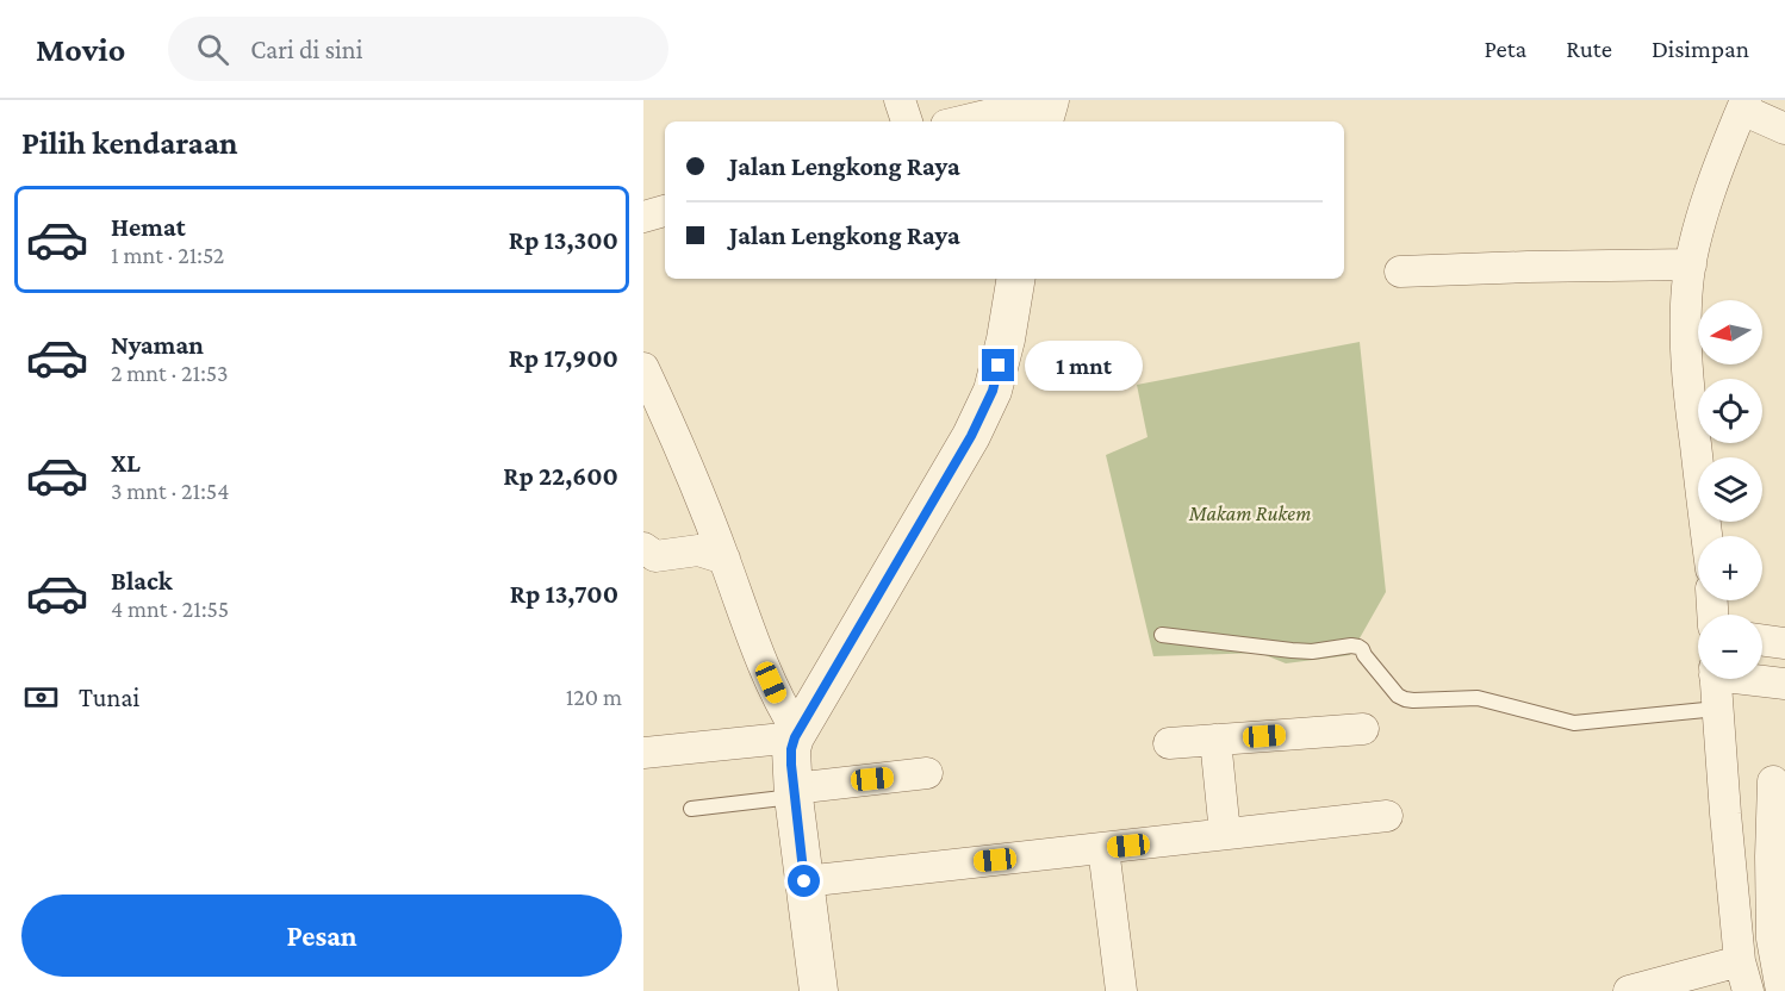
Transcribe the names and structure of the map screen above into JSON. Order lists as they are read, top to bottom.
{
  "parks": ["Makam Rukem"],
  "north": "left",
  "page": {
    "header": "Movio",
    "search": "Cari di sini",
    "nav": ["Peta", "Rute", "Disimpan"],
    "heading": "Pilih kendaraan",
    "banner": ["Jalan Lengkong Raya", "Jalan Lengkong Raya"],
    "list": [
      {
        "name": "Hemat",
        "note": "1 mnt · 21:52",
        "value": "Rp 13,300"
      },
      {
        "name": "Nyaman",
        "note": "2 mnt · 21:53",
        "value": "Rp 17,900"
      },
      {
        "name": "XL",
        "note": "3 mnt · 21:54",
        "value": "Rp 22,600"
      },
      {
        "name": "Black",
        "note": "4 mnt · 21:55",
        "value": "Rp 13,700"
      }
    ],
    "map_buttons": ["+", "−"],
    "bubble": "1 mnt",
    "pay": ["Tunai", "120 m"],
    "buttons": "Pesan"
  }
}
